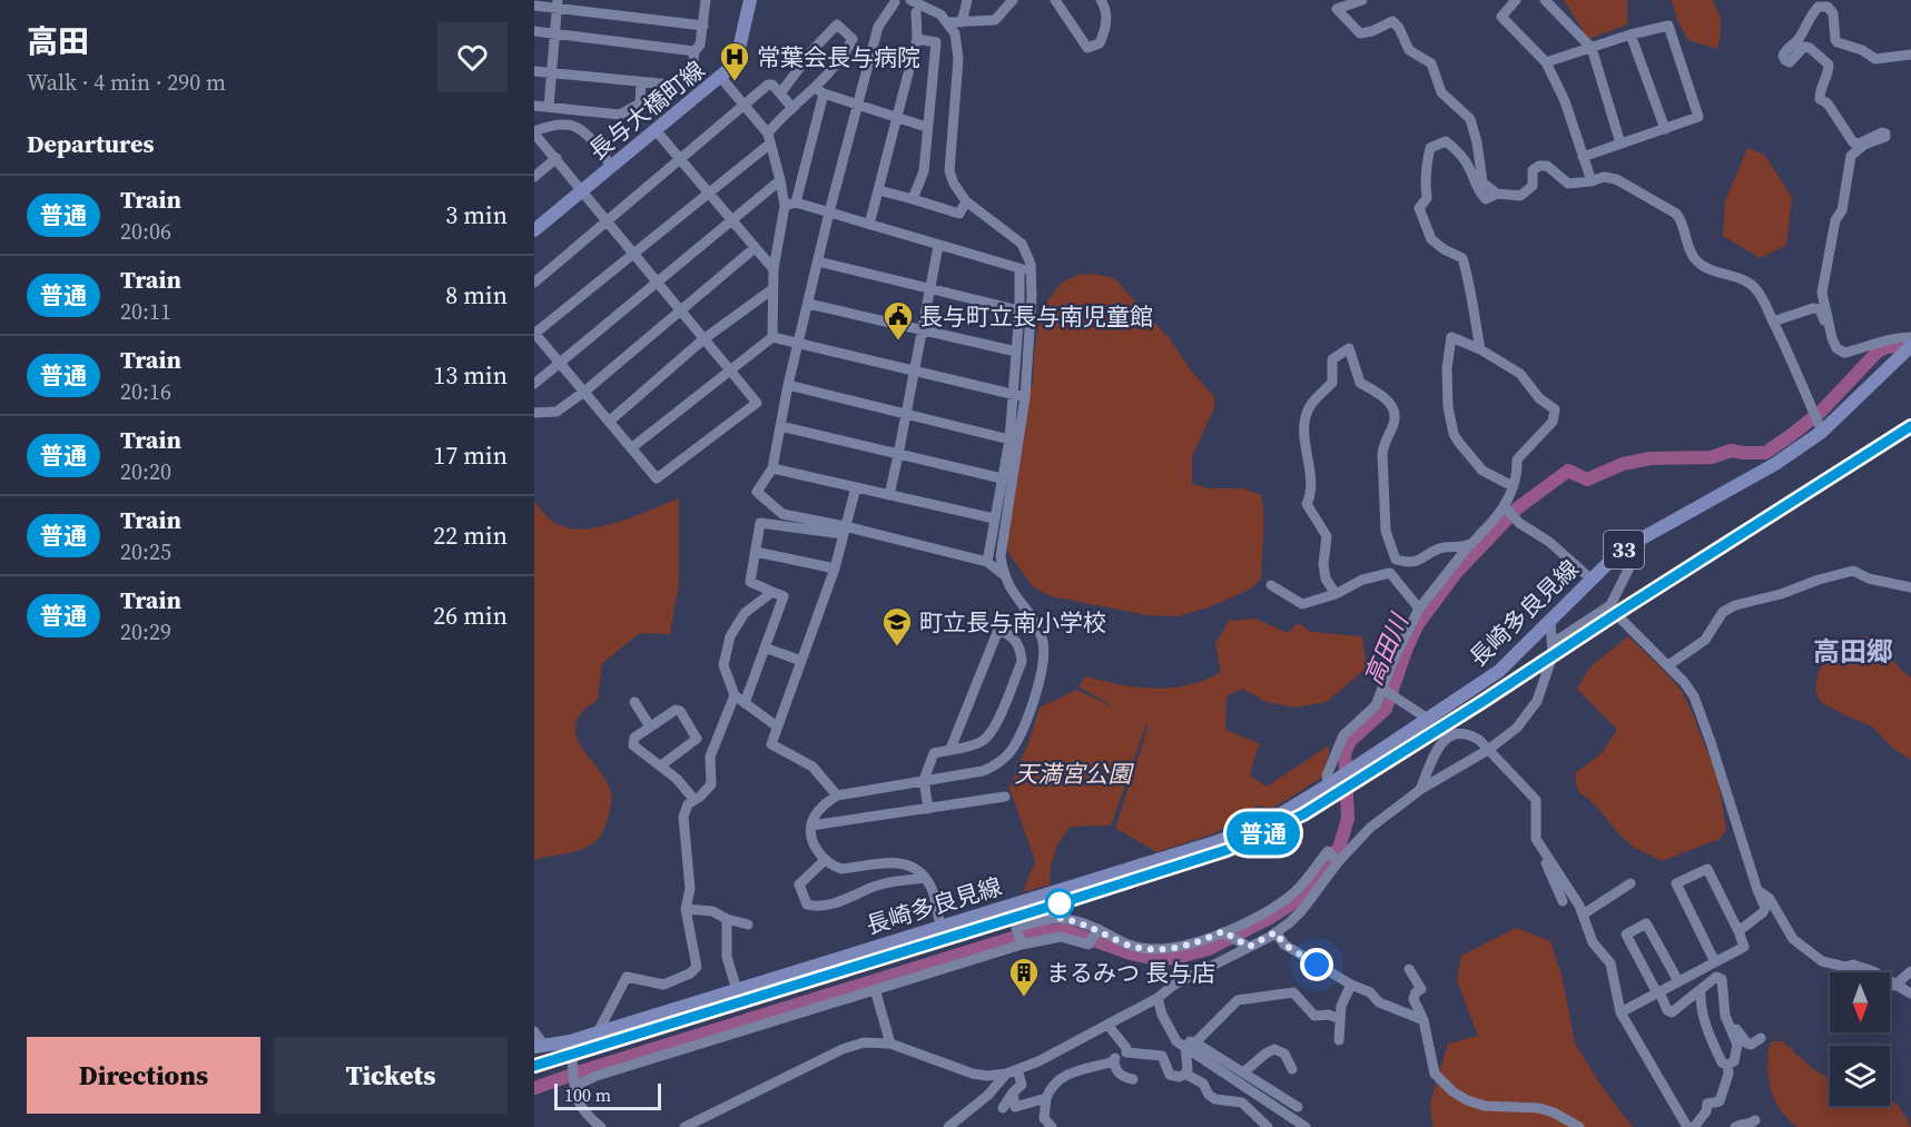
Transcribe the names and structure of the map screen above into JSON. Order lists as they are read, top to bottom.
{
  "streets": {
    "main road": ["長与大橋町線", "33", "長崎多良見線"]
  },
  "districts": ["高田郷"],
  "water": ["高田川"],
  "parks": ["天満宮公園"],
  "places": {
    "hospital": ["常葉会長与病院"],
    "public building": ["長与町立長与南児童館"],
    "school or university": ["町立長与南小学校"],
    "building": ["まるみつ 長与店"]
  },
  "scale_bar": "100 m",
  "north": "bottom",
  "page": {
    "heading": [
      ["高田", "Walk · 4 min · 290 m"],
      "Departures"
    ],
    "on_map": "普通",
    "list": [
      {
        "mark": "普通",
        "name": "Train",
        "note": "20:06",
        "value": "3 min"
      },
      {
        "mark": "普通",
        "name": "Train",
        "note": "20:11",
        "value": "8 min"
      },
      {
        "mark": "普通",
        "name": "Train",
        "note": "20:16",
        "value": "13 min"
      },
      {
        "mark": "普通",
        "name": "Train",
        "note": "20:20",
        "value": "17 min"
      },
      {
        "mark": "普通",
        "name": "Train",
        "note": "20:25",
        "value": "22 min"
      },
      {
        "mark": "普通",
        "name": "Train",
        "note": "20:29",
        "value": "26 min"
      }
    ],
    "buttons": ["Directions", "Tickets"],
    "scale": "100 m"
  }
}
